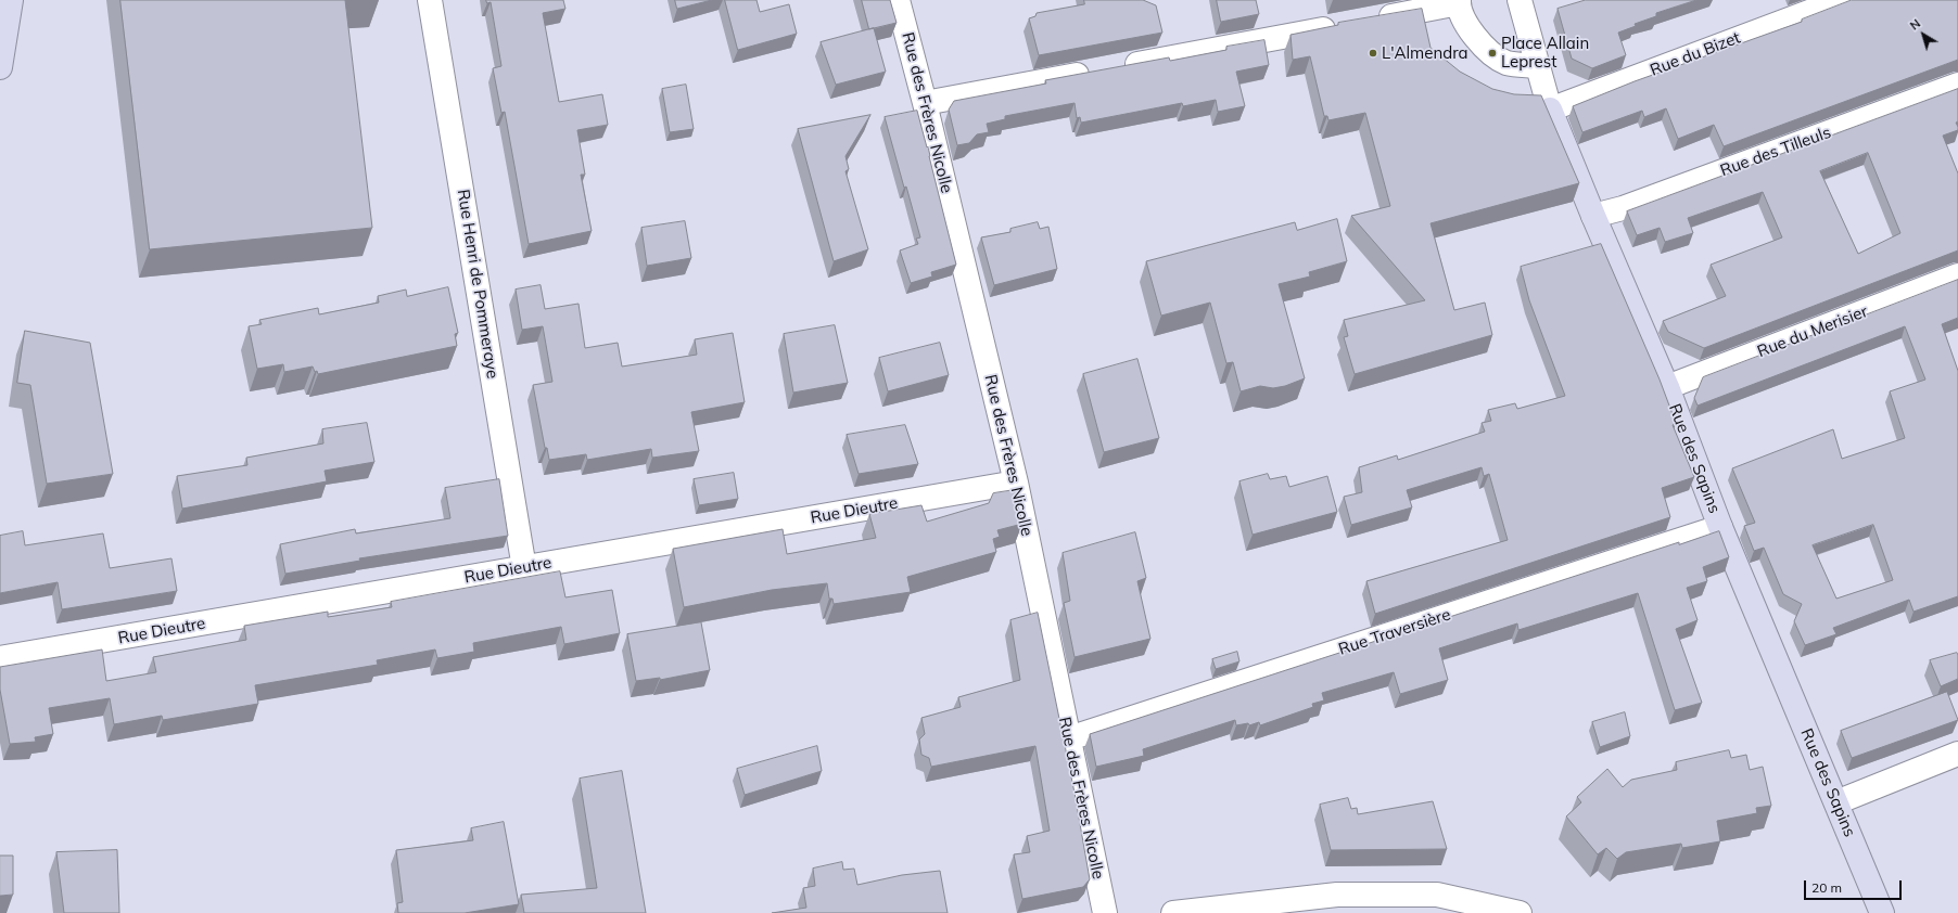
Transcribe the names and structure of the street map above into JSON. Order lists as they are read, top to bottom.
{
  "streets": {
    "street": [
      "Rue du Bizet",
      "Rue des Frères Nicolle",
      "Rue des Tilleuls",
      "Rue Henri de Pommeraye",
      "Rue du Merisier",
      "Rue des Sapins",
      "Rue Dieutre",
      "Rue Traversière"
    ]
  },
  "crossings": [
    ["Rue du Bizet", "Rue des Sapins"],
    ["Rue des Frères Nicolle", "Rue Dieutre"],
    ["Rue des Frères Nicolle", "Rue Traversière"],
    ["Rue des Tilleuls", "Rue des Sapins"],
    ["Rue Henri de Pommeraye", "Rue Dieutre"],
    ["Rue du Merisier", "Rue des Sapins"],
    ["Rue des Sapins", "Rue Traversière"]
  ],
  "places": ["L'Almendra", "Place Allain Leprest"],
  "scale_bar": "20 m",
  "north": "top left"
}
